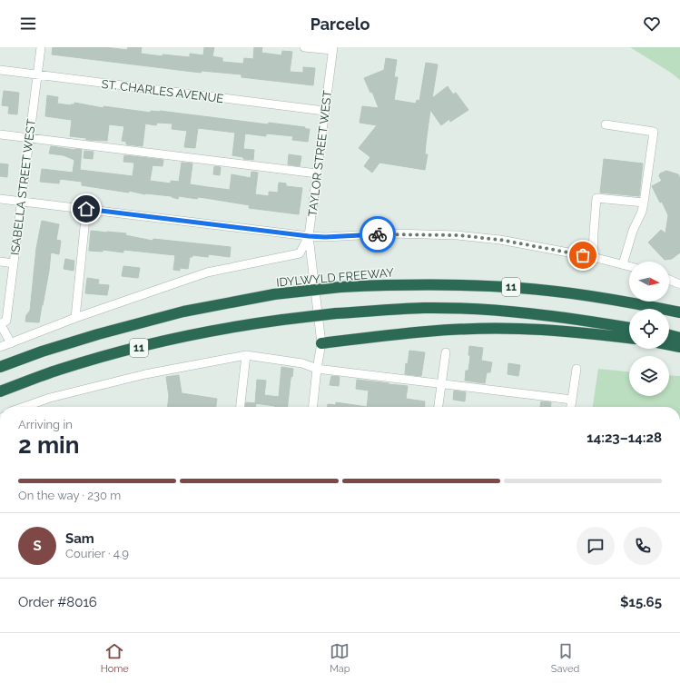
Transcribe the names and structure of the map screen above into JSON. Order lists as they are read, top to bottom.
{
  "streets": {
    "highway": ["IDYLWYLD FREEWAY", "11"],
    "street": ["ST. CHARLES AVENUE", "TAYLOR STREET WEST", "ISABELLA STREET WEST"]
  },
  "crossings": [
    ["ST. CHARLES AVENUE", "TAYLOR STREET WEST"],
    ["ST. CHARLES AVENUE", "ISABELLA STREET WEST"]
  ],
  "north": "right",
  "page": {
    "header": "Parcelo",
    "heading": ["2 min", "Arriving in", "14:23–14:28"],
    "panel": [
      "Sam",
      "Courier · 4.9",
      "Order #8016",
      "$15.65"
    ],
    "bar": "On the way · 230 m",
    "round": "S",
    "tabs": ["Home", "Map", "Saved"]
  }
}
